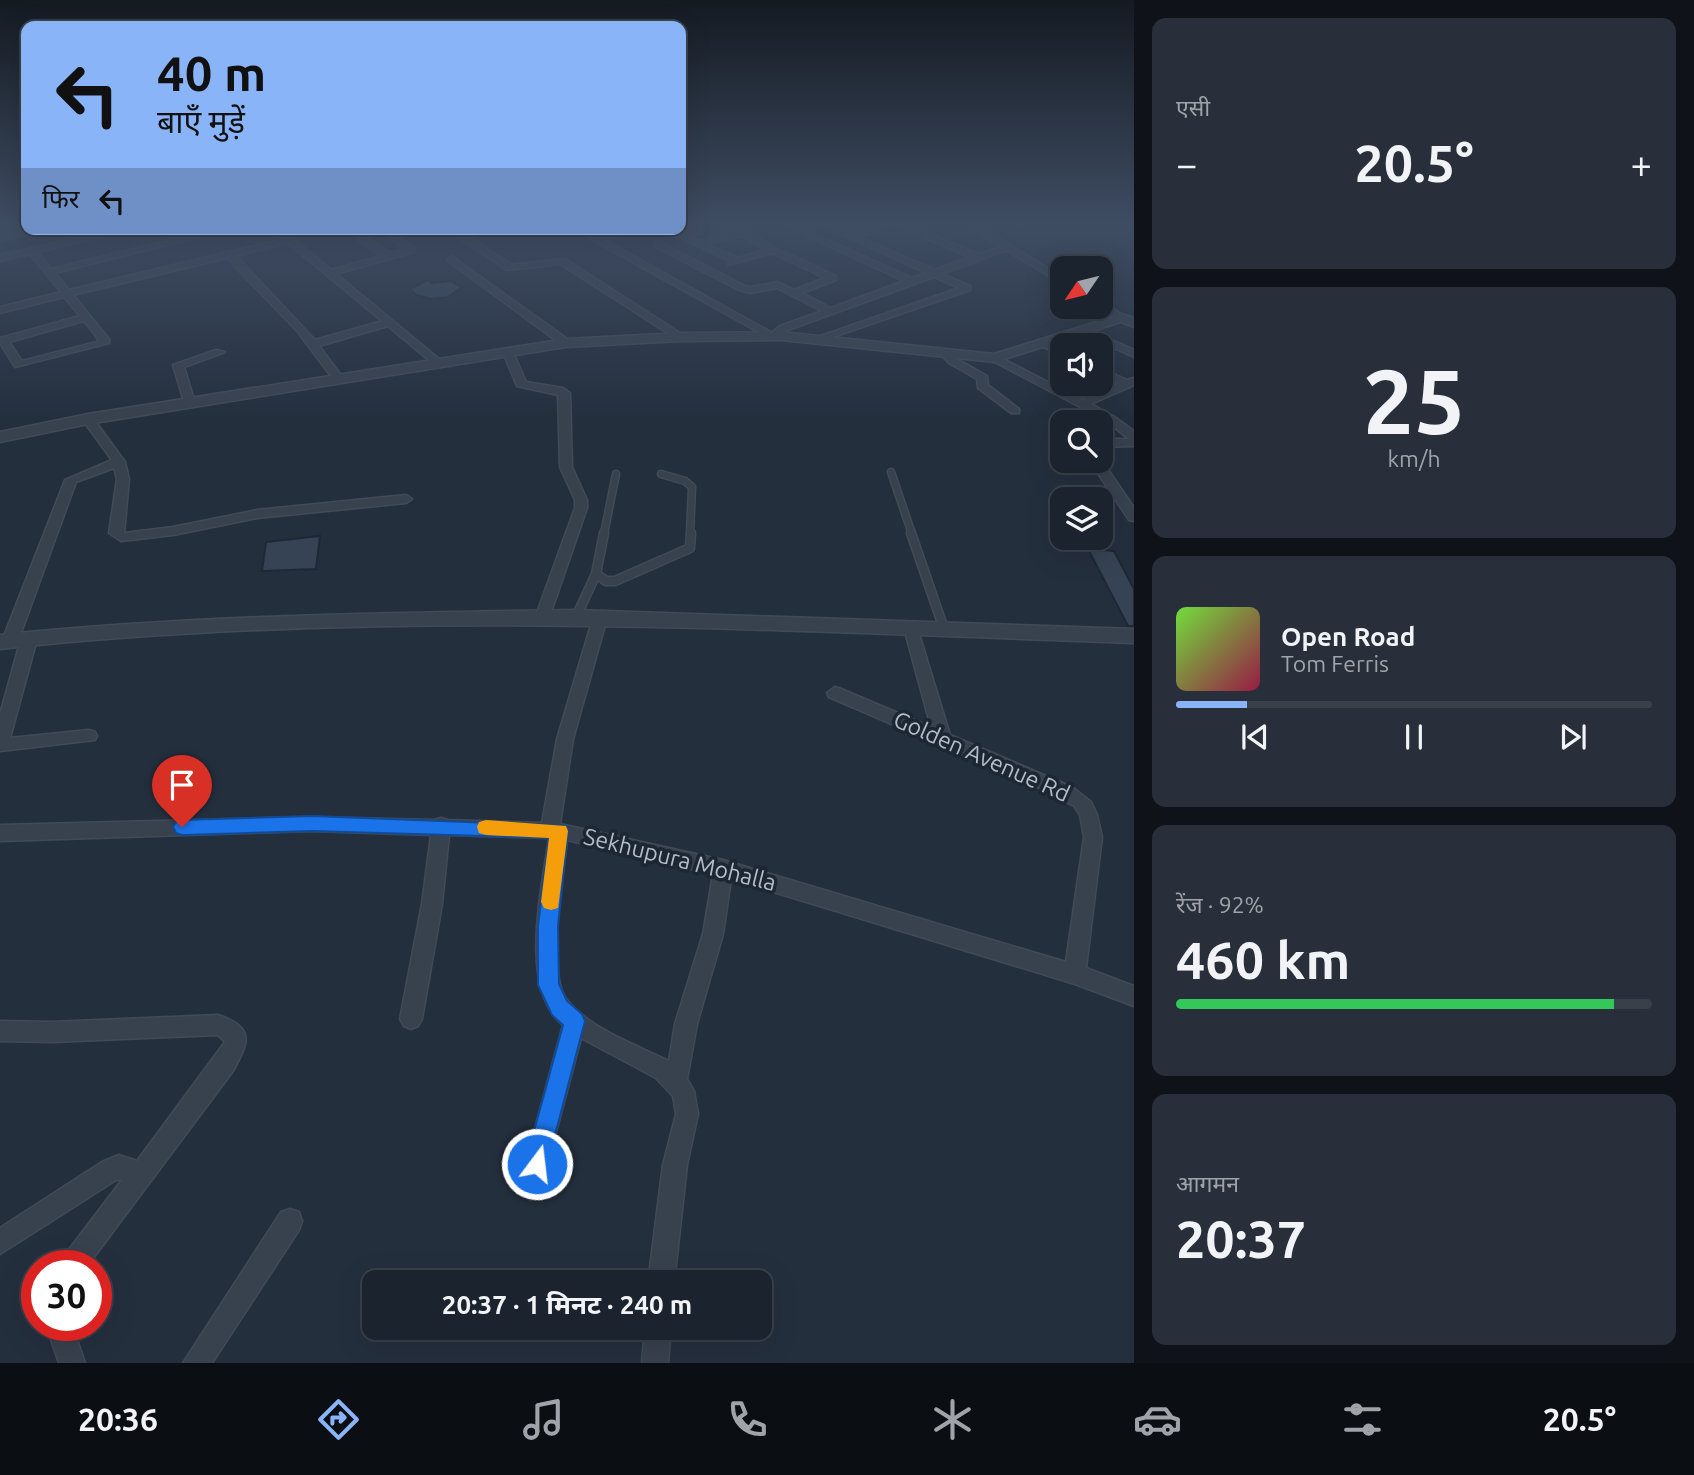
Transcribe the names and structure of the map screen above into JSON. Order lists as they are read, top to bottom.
{
  "streets": {
    "street": ["Golden Avenue Rd", "Sekhupura Mohalla"]
  },
  "crossings": [
    ["Golden Avenue Rd", "Sekhupura Mohalla"]
  ],
  "north": "bottom left",
  "page": {
    "tile": [
      "एसी",
      ["25", "km/h"],
      ["रेंज · 92%", "460 km"],
      ["आगमन", "20:37"]
    ],
    "turn": ["40 m", "बाएँ मुड़ें"],
    "heat": ["−", "20.5°", "+"],
    "then": "फिर",
    "song": ["Open Road", "Tom Ferris"],
    "limit": "30",
    "trip": "20:37 · 1 मिनट · 240 m",
    "tabs": ["20:36", "20.5°"]
  }
}
